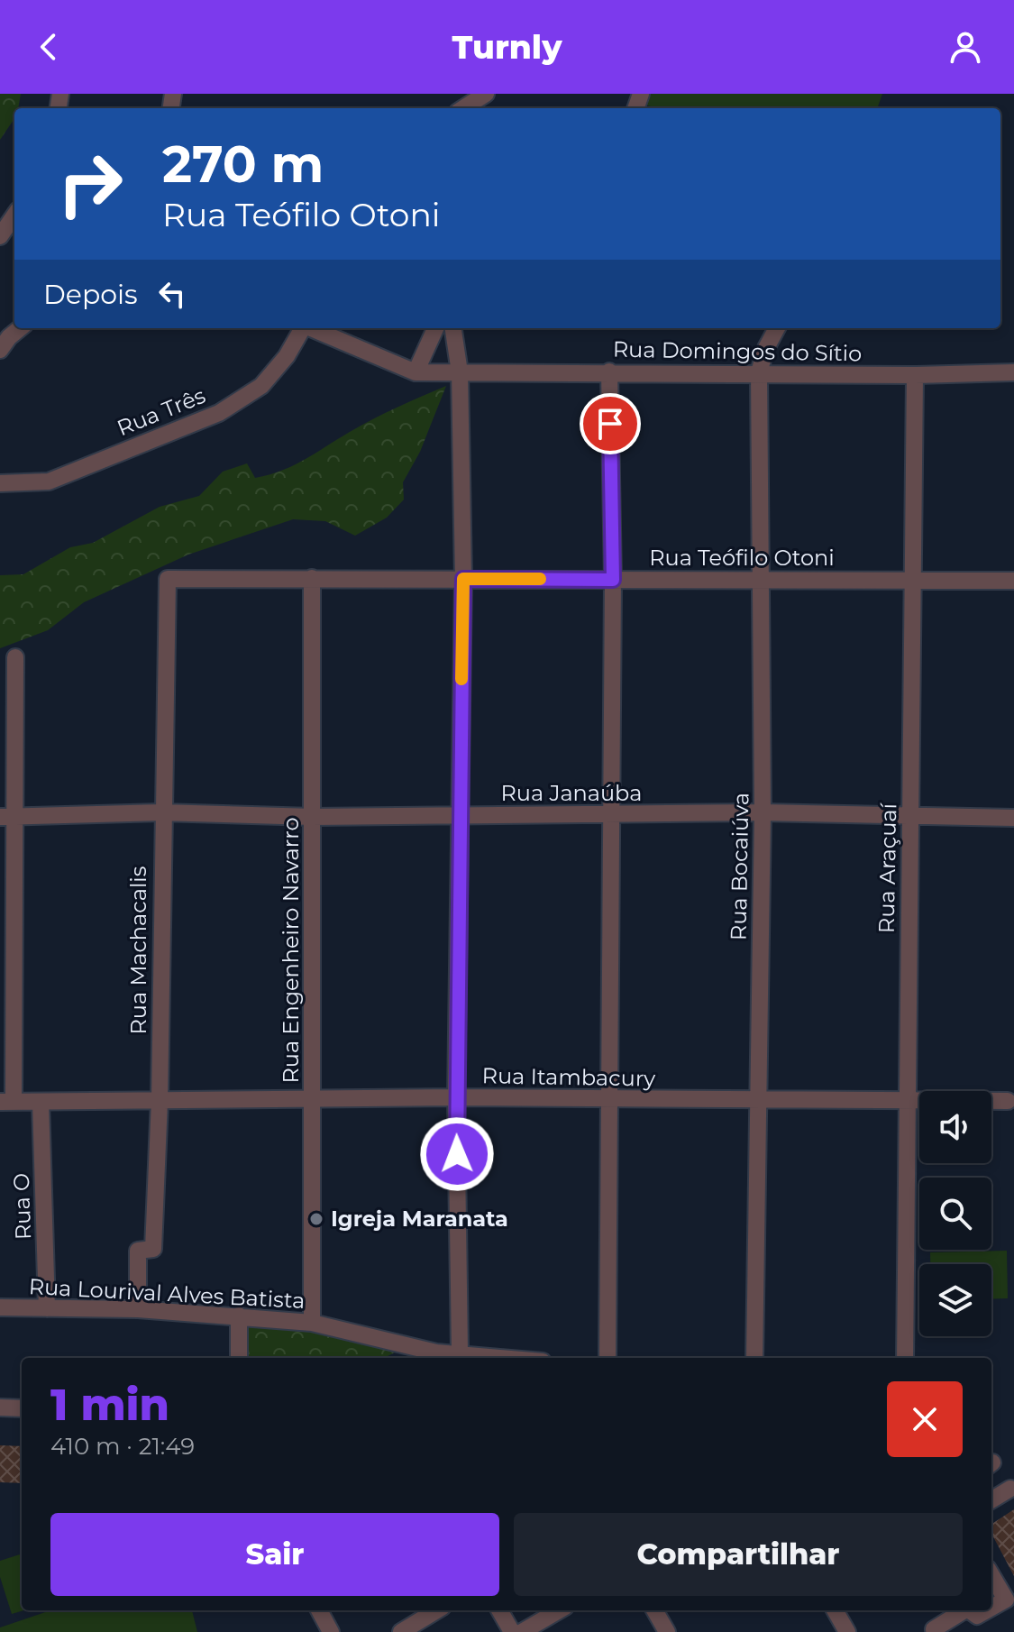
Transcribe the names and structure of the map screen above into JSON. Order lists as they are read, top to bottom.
{
  "streets": {
    "street": [
      "Rua Domingos do Sítio",
      "Rua Três",
      "Rua Teófilo Otoni",
      "Rua Janaúba",
      "Rua Bocaiúva",
      "Rua Araçuaí",
      "Rua Machacalis",
      "Rua Engenheiro Navarro",
      "Rua Itambacury",
      "Rua O",
      "Rua Lourival Alves Batista"
    ]
  },
  "crossings": [
    ["Rua Domingos do Sítio", "Rua Bocaiúva"],
    ["Rua Domingos do Sítio", "Rua Araçuaí"],
    ["Rua Teófilo Otoni", "Rua Bocaiúva"],
    ["Rua Teófilo Otoni", "Rua Araçuaí"],
    ["Rua Teófilo Otoni", "Rua Machacalis"],
    ["Rua Teófilo Otoni", "Rua Engenheiro Navarro"],
    ["Rua Janaúba", "Rua Bocaiúva"],
    ["Rua Janaúba", "Rua Araçuaí"],
    ["Rua Janaúba", "Rua Machacalis"],
    ["Rua Janaúba", "Rua Engenheiro Navarro"],
    ["Rua Bocaiúva", "Rua Itambacury"],
    ["Rua Araçuaí", "Rua Itambacury"],
    ["Rua Machacalis", "Rua Itambacury"],
    ["Rua Machacalis", "Rua Lourival Alves Batista"],
    ["Rua Engenheiro Navarro", "Rua Itambacury"],
    ["Rua Engenheiro Navarro", "Rua Lourival Alves Batista"],
    ["Rua Itambacury", "Rua O"],
    ["Rua O", "Rua Lourival Alves Batista"]
  ],
  "places": ["Igreja Maranata"],
  "page": {
    "header": "Turnly",
    "turn": ["270 m", "Rua Teófilo Otoni"],
    "then": "Depois",
    "heading": ["1 min", "410 m · 21:49"],
    "buttons": ["Sair", "Compartilhar"]
  }
}
